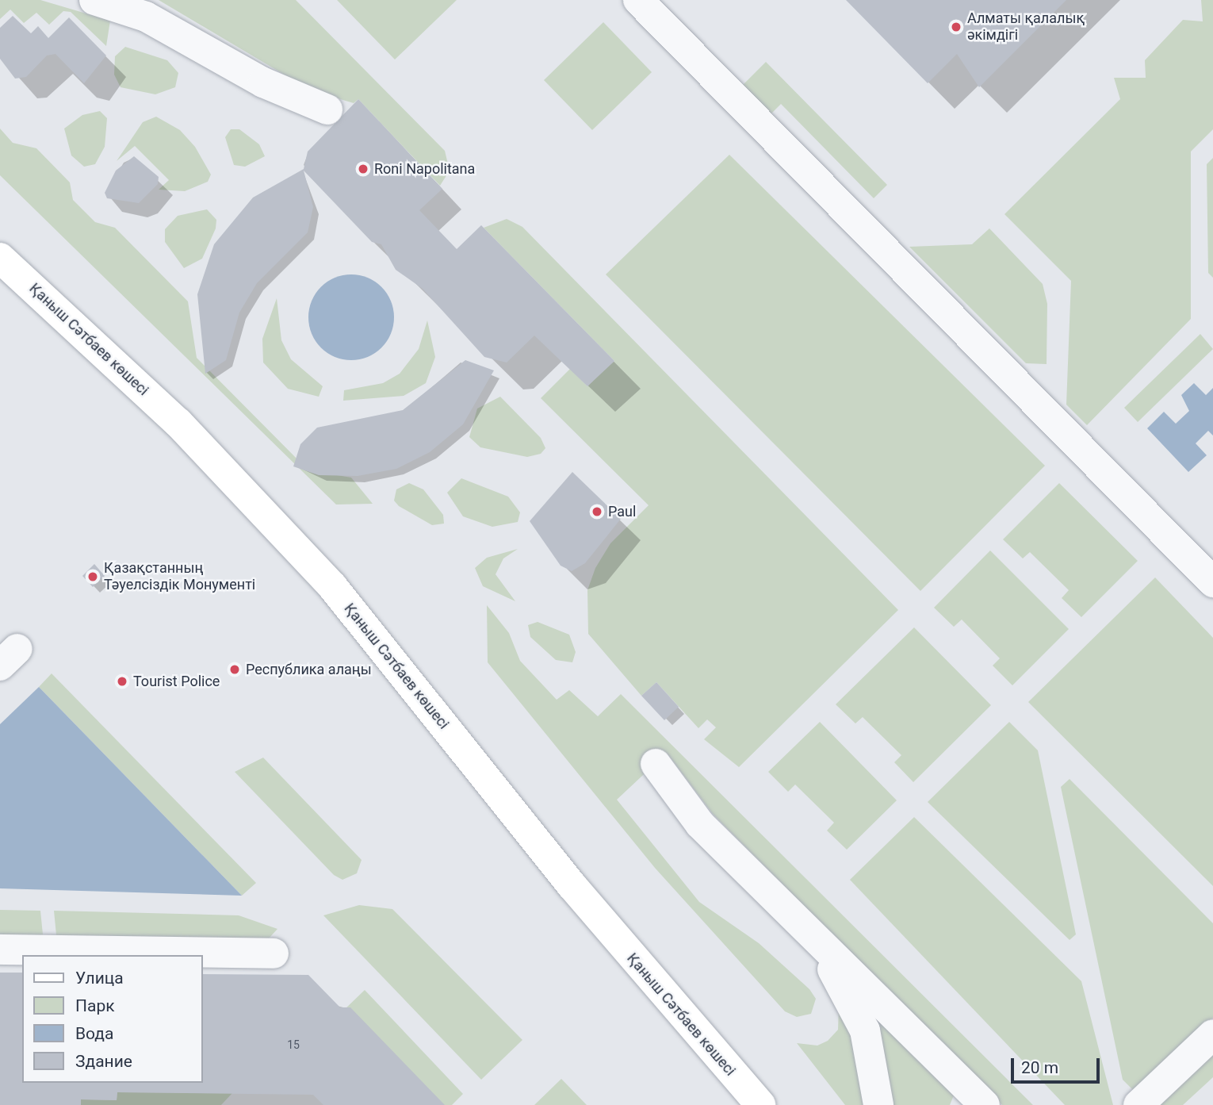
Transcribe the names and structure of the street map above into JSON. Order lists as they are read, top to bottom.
{
  "streets": {
    "main road": ["Қаныш Сәтбаев көшесі"]
  },
  "places": [
    "Алматы қалалық әкімдігі",
    "Roni Napolitana",
    "Paul",
    "Қазақстанның Тәуелсіздік Монументі",
    "Республика алаңы",
    "Tourist Police"
  ],
  "house_numbers": ["15"],
  "legend": [
    "Улица",
    "Парк",
    "Вода",
    "Здание"
  ],
  "scale_bar": "20 m"
}
